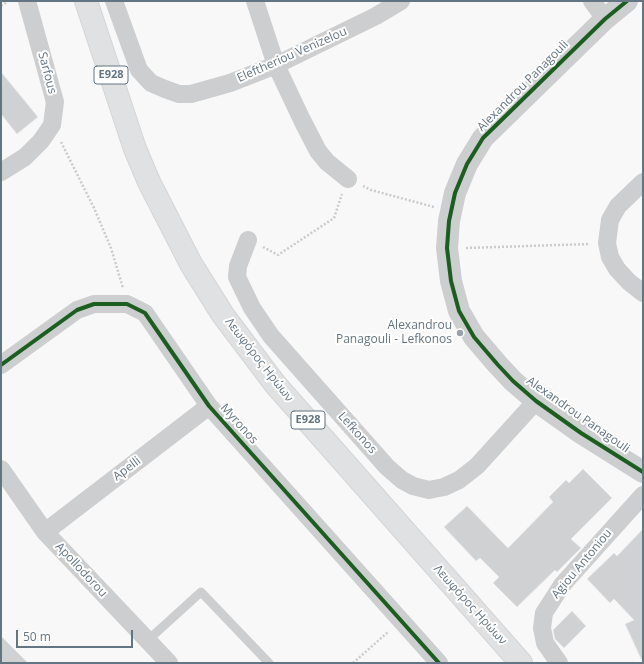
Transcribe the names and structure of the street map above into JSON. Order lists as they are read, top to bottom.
{
  "streets": {
    "main road": ["E928", "Λεωφόρος Ηρώων"],
    "street": [
      "Eleftheriou Venizelou",
      "Sarfous",
      "Alexandrou Panagouli",
      "Myronos",
      "Lefkonos",
      "Apelli",
      "Agiou Antoniou",
      "Apollodorou"
    ]
  },
  "crossings": [
    ["Alexandrou Panagouli", "Lefkonos"],
    ["Myronos", "Apelli"],
    ["Apelli", "Apollodorou"]
  ],
  "places": ["Alexandrou Panagouli - Lefkonos"],
  "scale_bar": "50 m"
}
